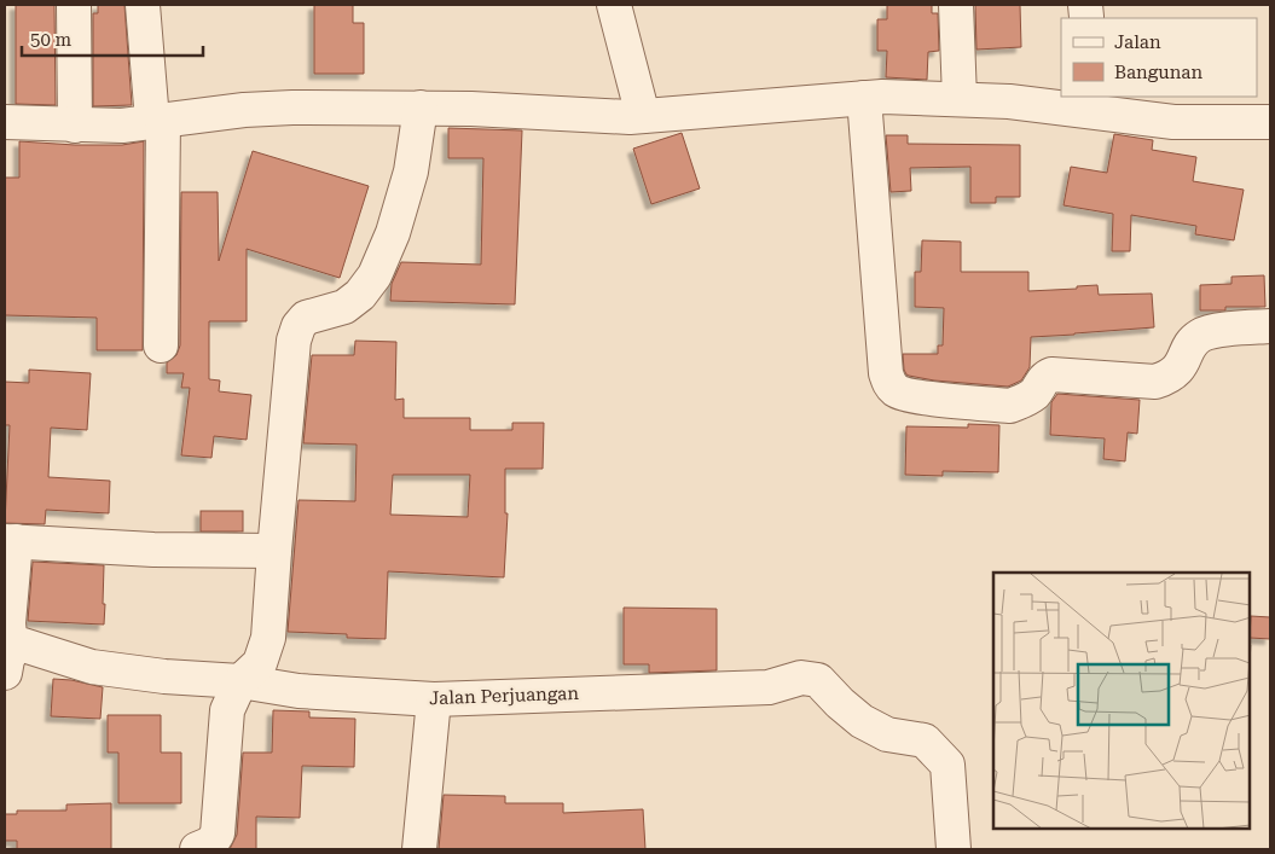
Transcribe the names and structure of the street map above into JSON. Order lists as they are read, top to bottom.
{
  "streets": {
    "street": ["Jalan Perjuangan"]
  },
  "legend": ["Jalan", "Bangunan"],
  "scale_bar": "50 m"
}
